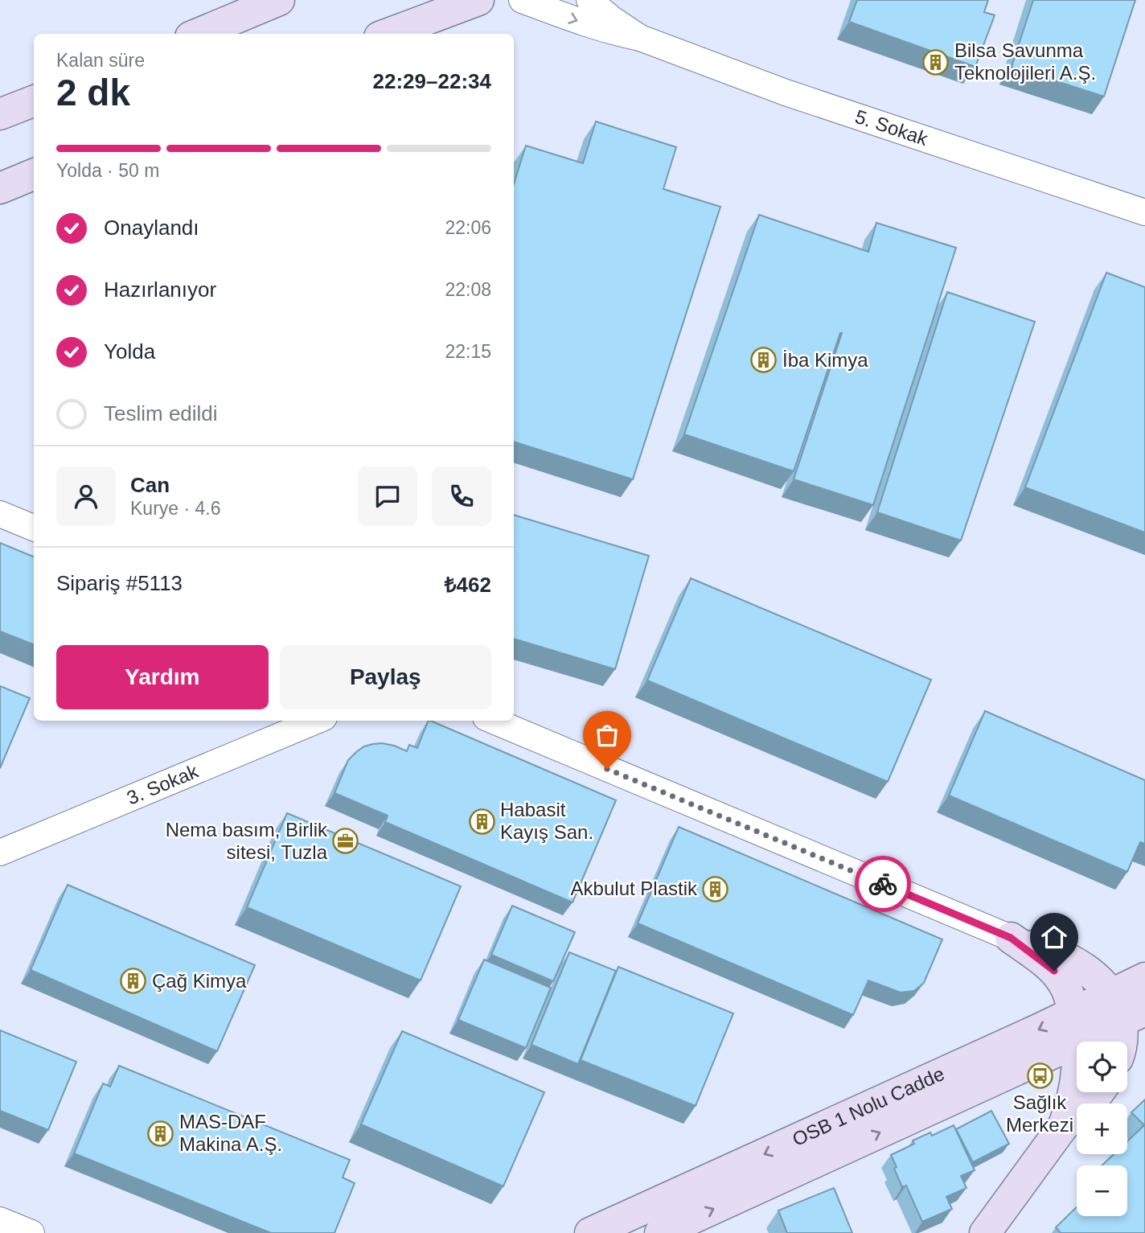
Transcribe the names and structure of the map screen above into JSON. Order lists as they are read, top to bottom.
{
  "streets": {
    "street": ["5. Sokak", "3. Sokak", "OSB 1 Nolu Cadde"]
  },
  "places": {
    "building": [
      "Bilsa Savunma Teknolojileri A.Ş.",
      "İba Kimya",
      "Habasit Kayış San.",
      "Akbulut Plastik",
      "Çağ Kimya",
      "MAS-DAF Makina A.Ş."
    ],
    "office": ["Nema basım, Birlik sitesi, Tuzla"],
    "bus stop": ["Sağlık Merkezi"]
  },
  "page": {
    "heading": ["2 dk", "Kalan süre", "22:29–22:34"],
    "panel": [
      "Can",
      "Kurye · 4.6",
      "Sipariş #5113",
      "₺462"
    ],
    "bar": "Yolda · 50 m",
    "list": [
      ["Onaylandı", "22:06"],
      ["Hazırlanıyor", "22:08"],
      ["Yolda", "22:15"],
      "Teslim edildi"
    ],
    "buttons": ["Yardım", "Paylaş"],
    "map_buttons": ["+", "−"]
  }
}
